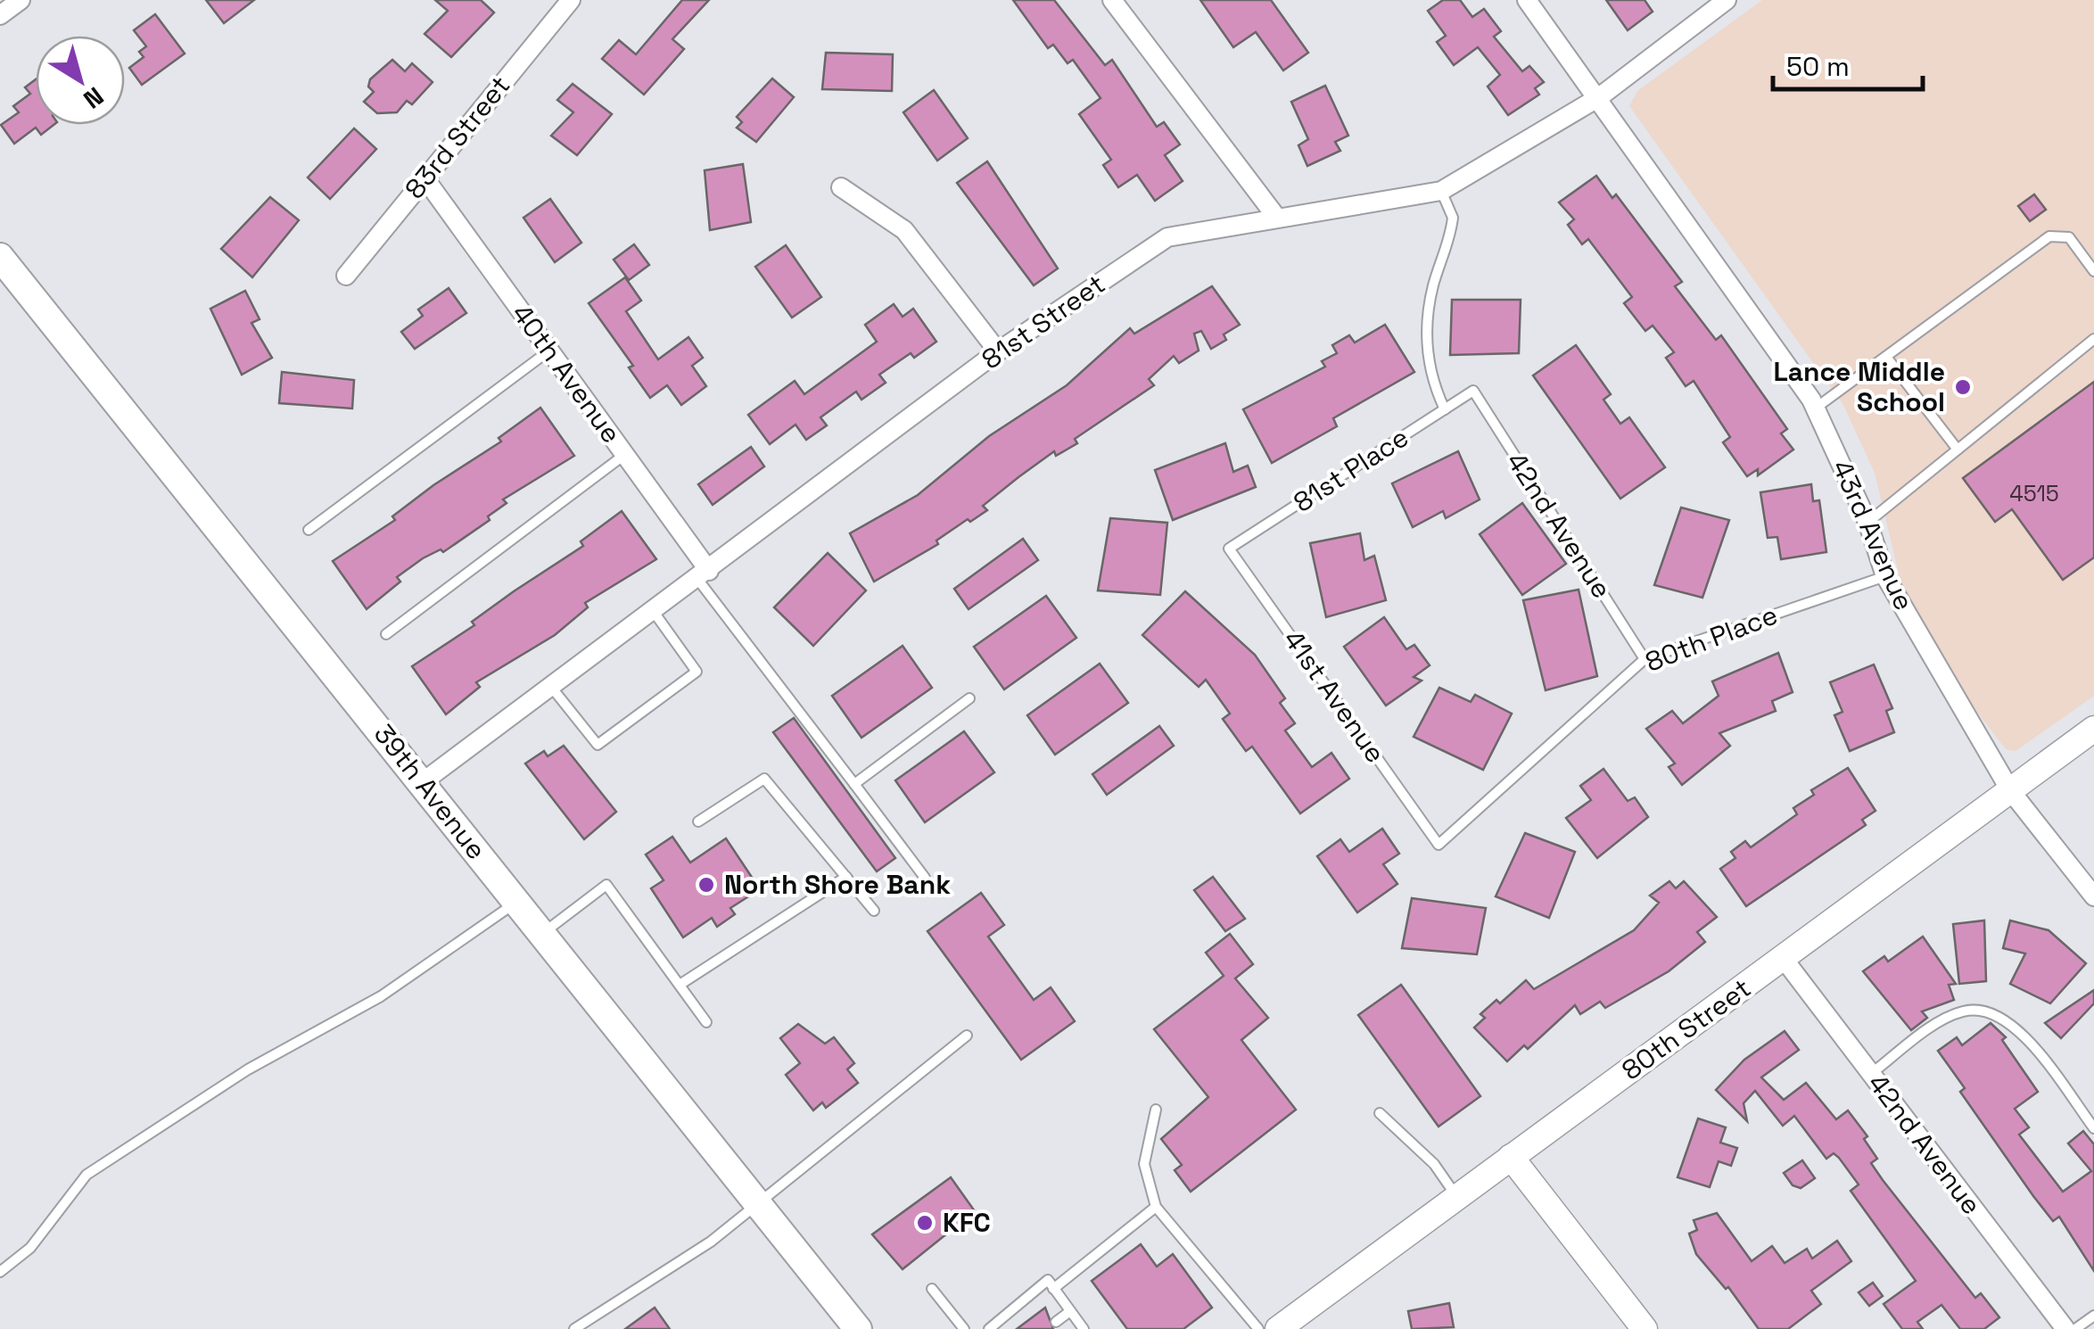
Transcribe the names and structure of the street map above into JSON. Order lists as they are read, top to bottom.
{
  "streets": {
    "main road": ["39th Avenue"],
    "street": [
      "83rd Street",
      "81st Street",
      "40th Avenue",
      "42nd Avenue",
      "43rd Avenue",
      "80th Street"
    ],
    "lane": ["81st Place", "80th Place", "41st Avenue"]
  },
  "crossings": [
    ["83rd Street", "40th Avenue"],
    ["81st Street", "40th Avenue"],
    ["81st Street", "43rd Avenue"],
    ["81st Street", "39th Avenue"],
    ["81st Place", "42nd Avenue"],
    ["81st Place", "41st Avenue"],
    ["42nd Avenue", "80th Place"],
    ["42nd Avenue", "80th Street"],
    ["43rd Avenue", "80th Place"],
    ["43rd Avenue", "80th Street"],
    ["80th Place", "41st Avenue"]
  ],
  "places": ["Lance Middle School", "North Shore Bank", "KFC"],
  "house_numbers": ["4515"],
  "scale_bar": "50 m",
  "north": "bottom right"
}
